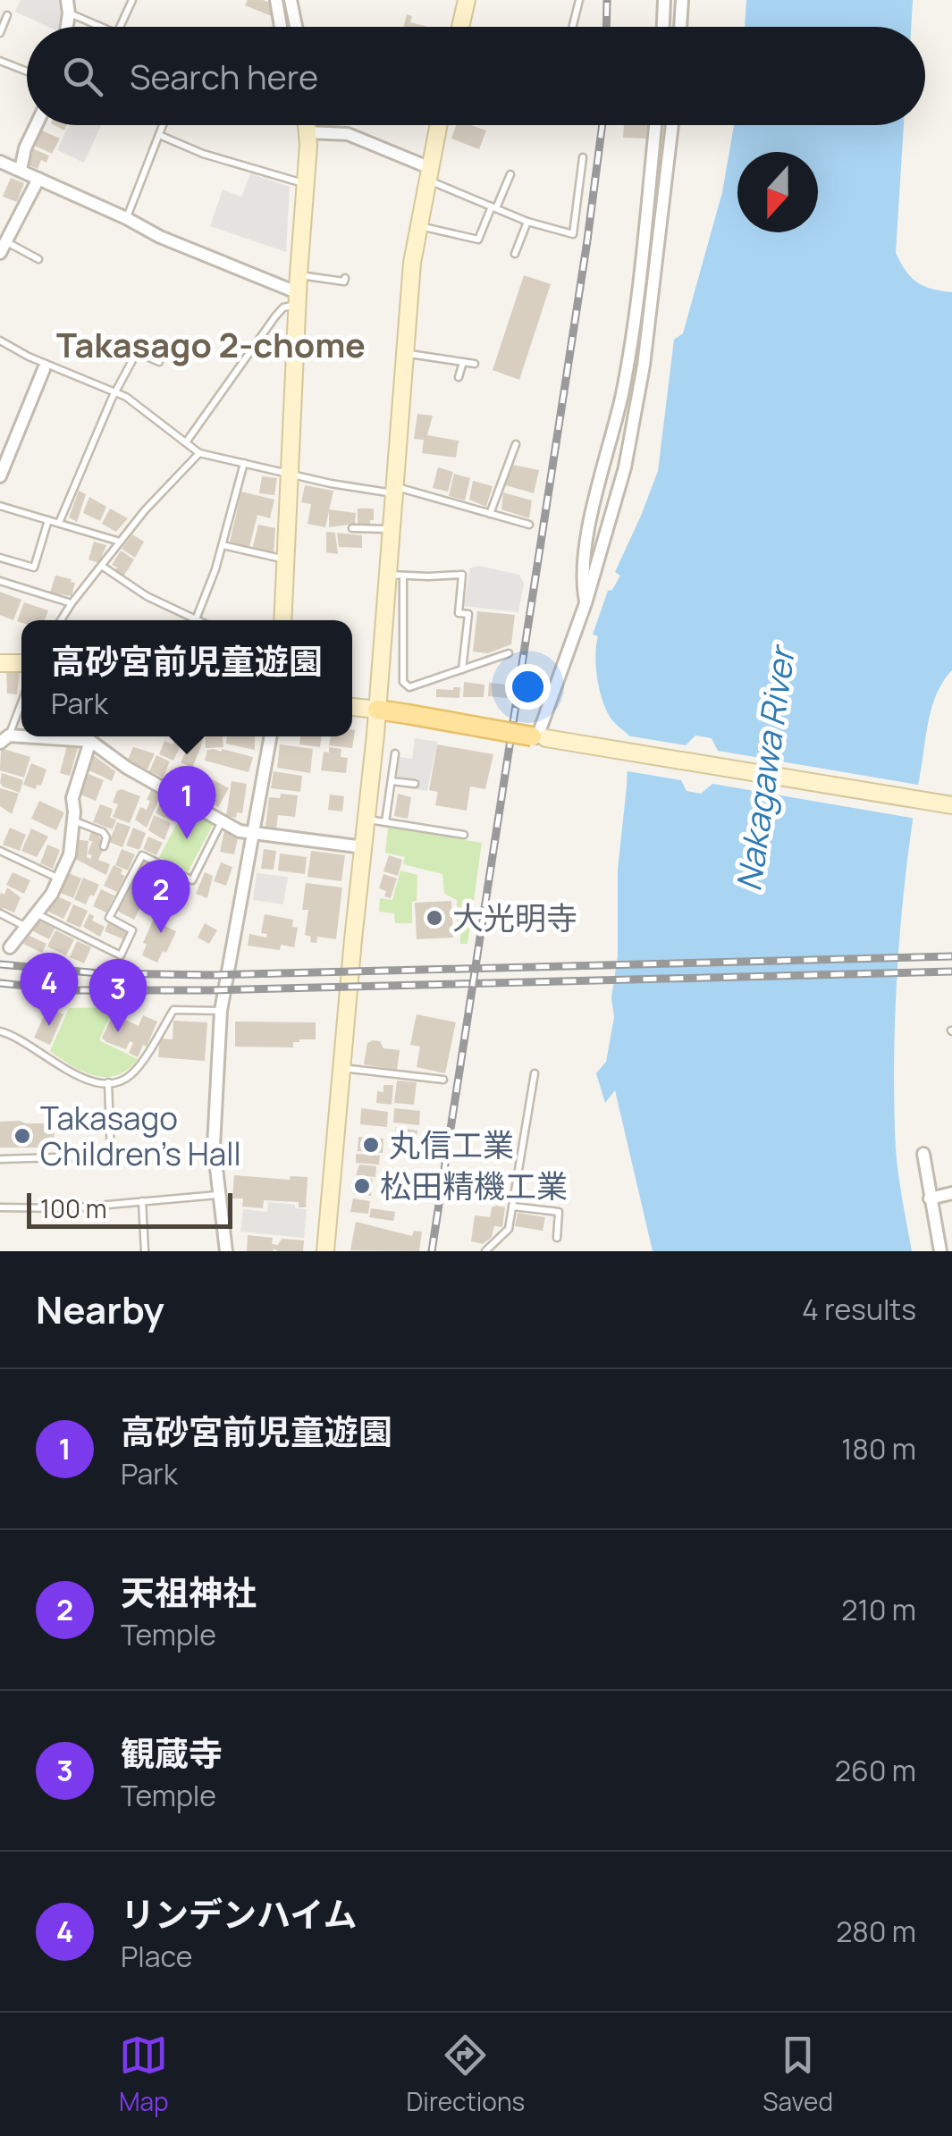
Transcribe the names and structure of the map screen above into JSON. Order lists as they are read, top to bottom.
{
  "districts": ["Takasago 2-chome"],
  "water": ["Nakagawa River"],
  "places": [
    "大光明寺",
    "Takasago Children's Hall",
    "丸信工業",
    "松田精機工業"
  ],
  "scale_bar": "100 m",
  "north": "bottom",
  "page": {
    "search": "Search here",
    "popup": ["高砂宮前児童遊園", "Park"],
    "pins": [
      "1",
      "2",
      "4",
      "3"
    ],
    "scale": "100 m",
    "heading": ["Nearby", "4 results"],
    "list": [
      {
        "mark": "1",
        "name": "高砂宮前児童遊園",
        "note": "Park",
        "value": "180 m"
      },
      {
        "mark": "2",
        "name": "天祖神社",
        "note": "Temple",
        "value": "210 m"
      },
      {
        "mark": "3",
        "name": "観蔵寺",
        "note": "Temple",
        "value": "260 m"
      },
      {
        "mark": "4",
        "name": "リンデンハイム",
        "note": "Place",
        "value": "280 m"
      }
    ],
    "nav": ["Map", "Directions", "Saved"]
  }
}
